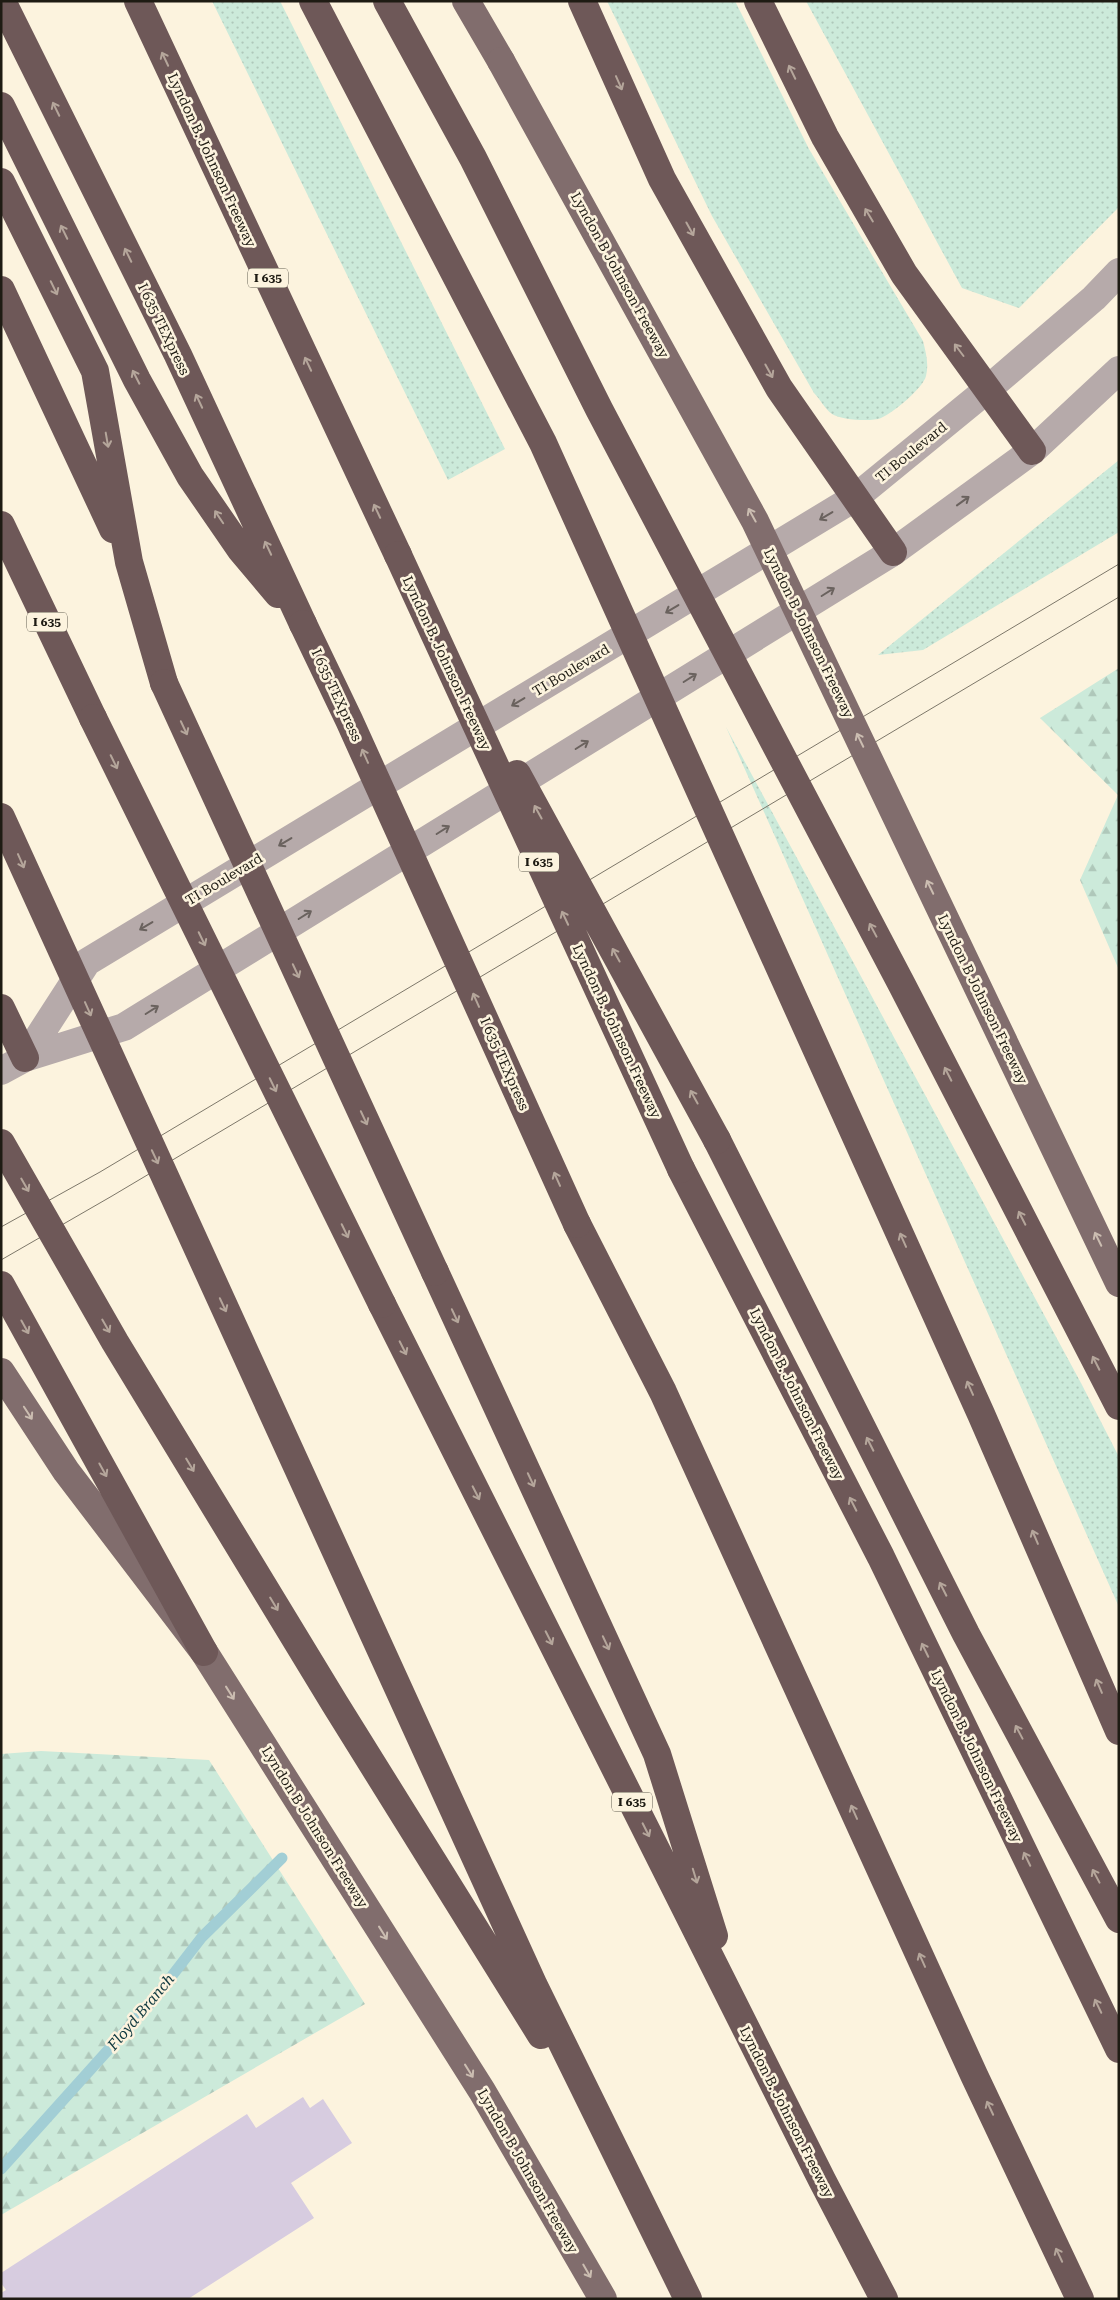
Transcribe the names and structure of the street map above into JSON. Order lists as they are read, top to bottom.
{
  "streets": {
    "highway": ["Lyndon B. Johnson Freeway", "I 635", "I 635 TEXpress"],
    "main road": ["Lyndon B Johnson Freeway"],
    "street": ["TI Boulevard"]
  },
  "water": ["Floyd Branch"]
}
